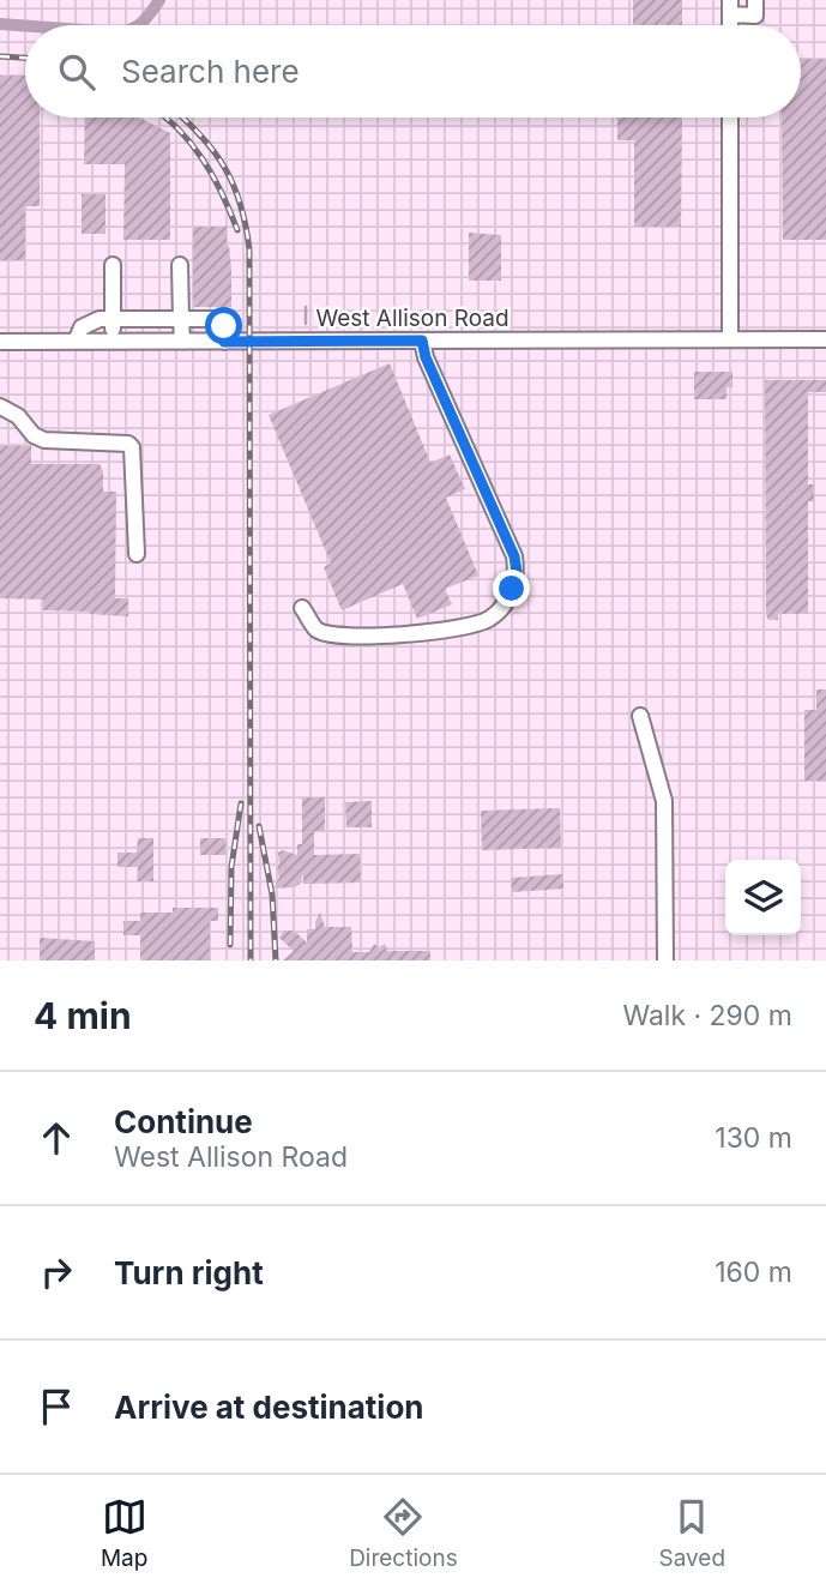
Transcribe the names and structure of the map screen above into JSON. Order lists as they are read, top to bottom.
{
  "streets": {
    "street": ["West Allison Road"]
  },
  "page": {
    "search": "Search here",
    "heading": ["4 min", "Walk · 290 m"],
    "list": [
      ["Continue", "West Allison Road", "130 m"],
      ["Turn right", "160 m"],
      "Arrive at destination"
    ],
    "nav": ["Map", "Directions", "Saved"]
  }
}
